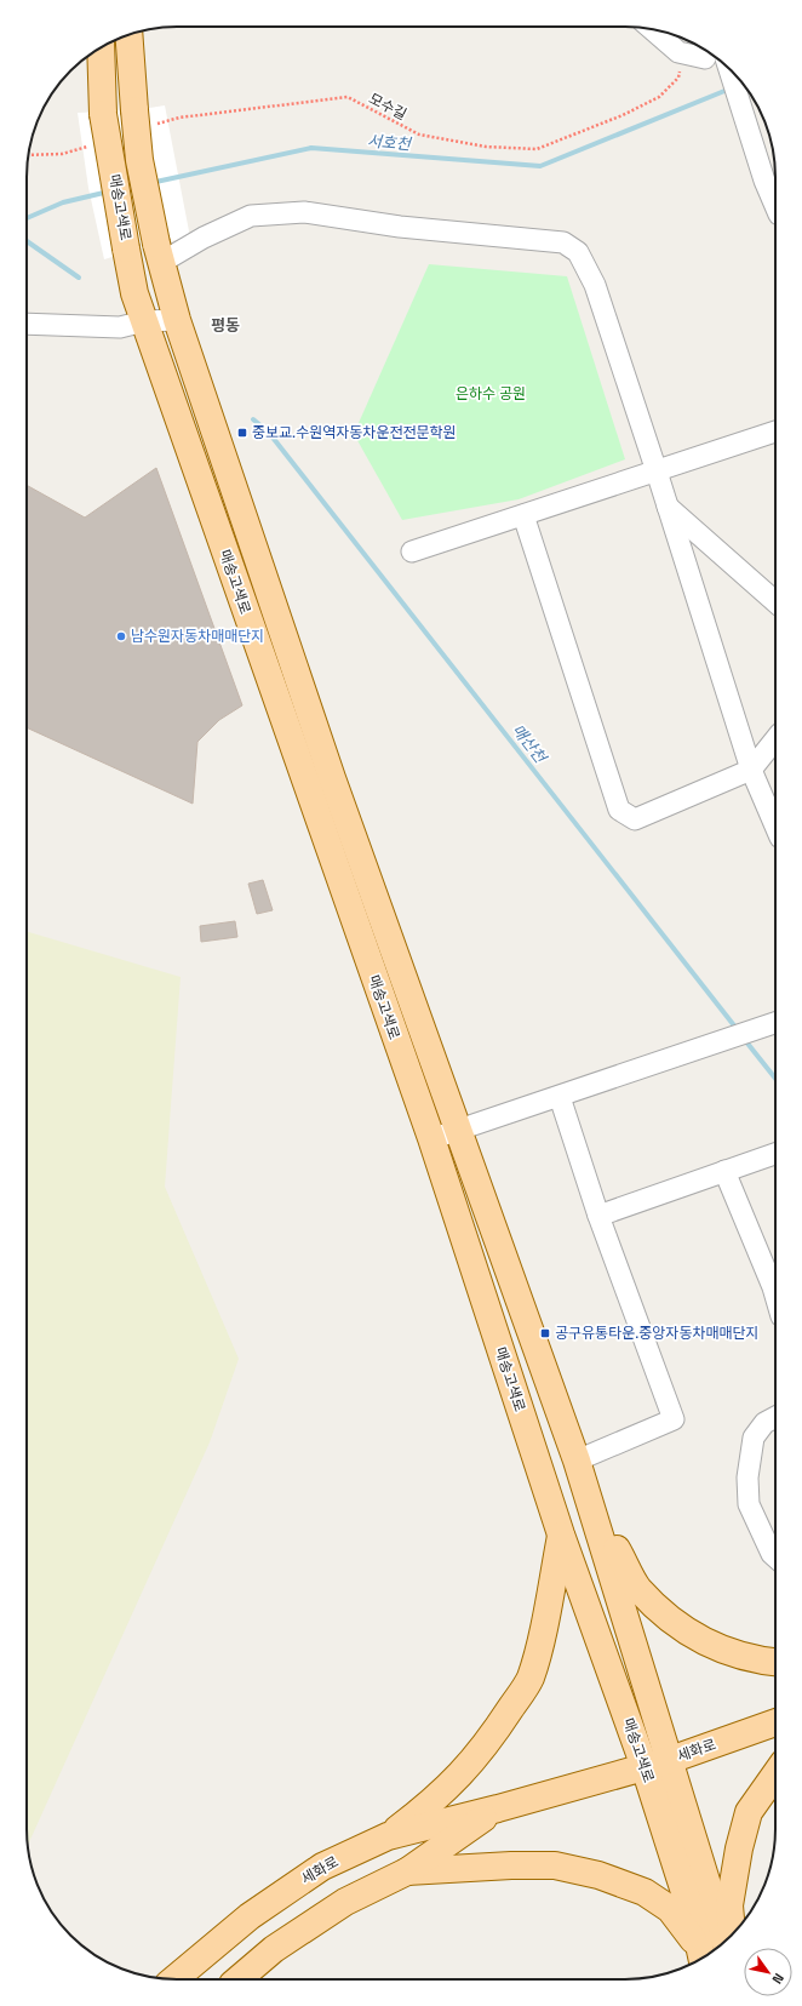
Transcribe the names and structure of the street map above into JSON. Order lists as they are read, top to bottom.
{
  "streets": {
    "main road": ["매송고색로", "세화로"],
    "path": ["모수길"]
  },
  "crossings": [
    ["모수길", "매송고색로"],
    ["매송고색로", "세화로"]
  ],
  "districts": ["평동"],
  "water": ["서호천", "매산천"],
  "parks": ["은하수 공원"],
  "places": {
    "transit": ["중보교.수원역자동차운전전문학원", "공구유통타운.중앙자동차매매단지"],
    "other": ["남수원자동차매매단지"]
  },
  "north": "bottom right"
}
